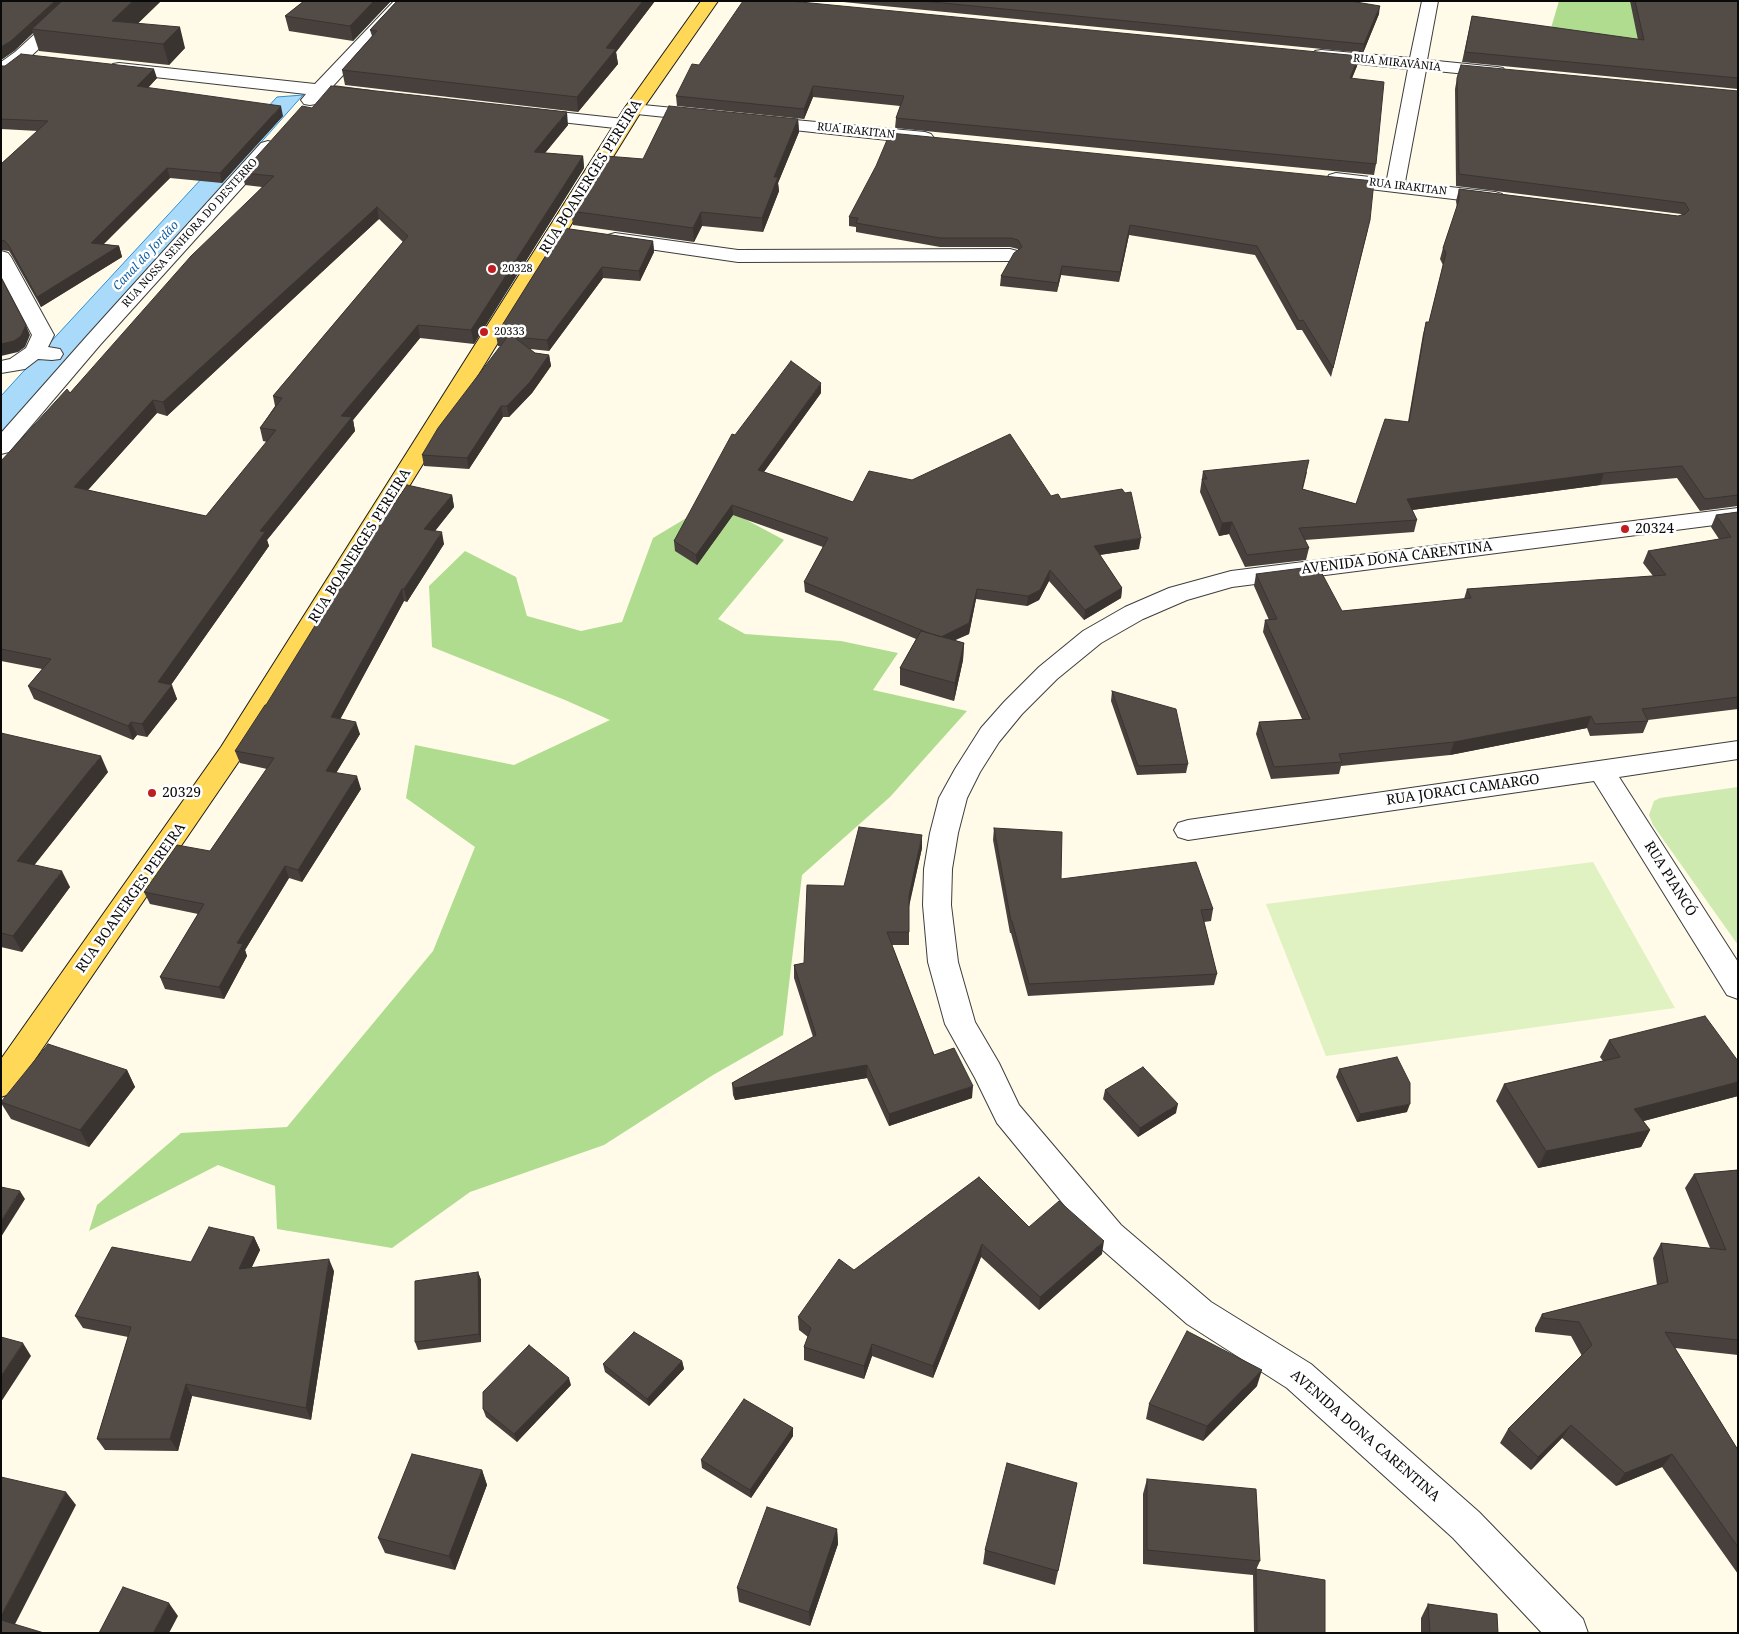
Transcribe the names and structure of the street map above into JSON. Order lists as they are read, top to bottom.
{
  "streets": {
    "main road": ["RUA BOANERGES PEREIRA"],
    "street": [
      "RUA MIRAVÂNIA",
      "RUA IRAKITAN",
      "RUA NOSSA SENHORA DO DESTERRO",
      "AVENIDA DONA CARENTINA",
      "RUA JORACI CAMARGO",
      "RUA PIANCÓ"
    ]
  },
  "crossings": [
    ["RUA JORACI CAMARGO", "RUA PIANCÓ"]
  ],
  "water": ["Canal do Jordão"],
  "places": [
    "20328",
    "20333",
    "20324",
    "20329"
  ]
}
